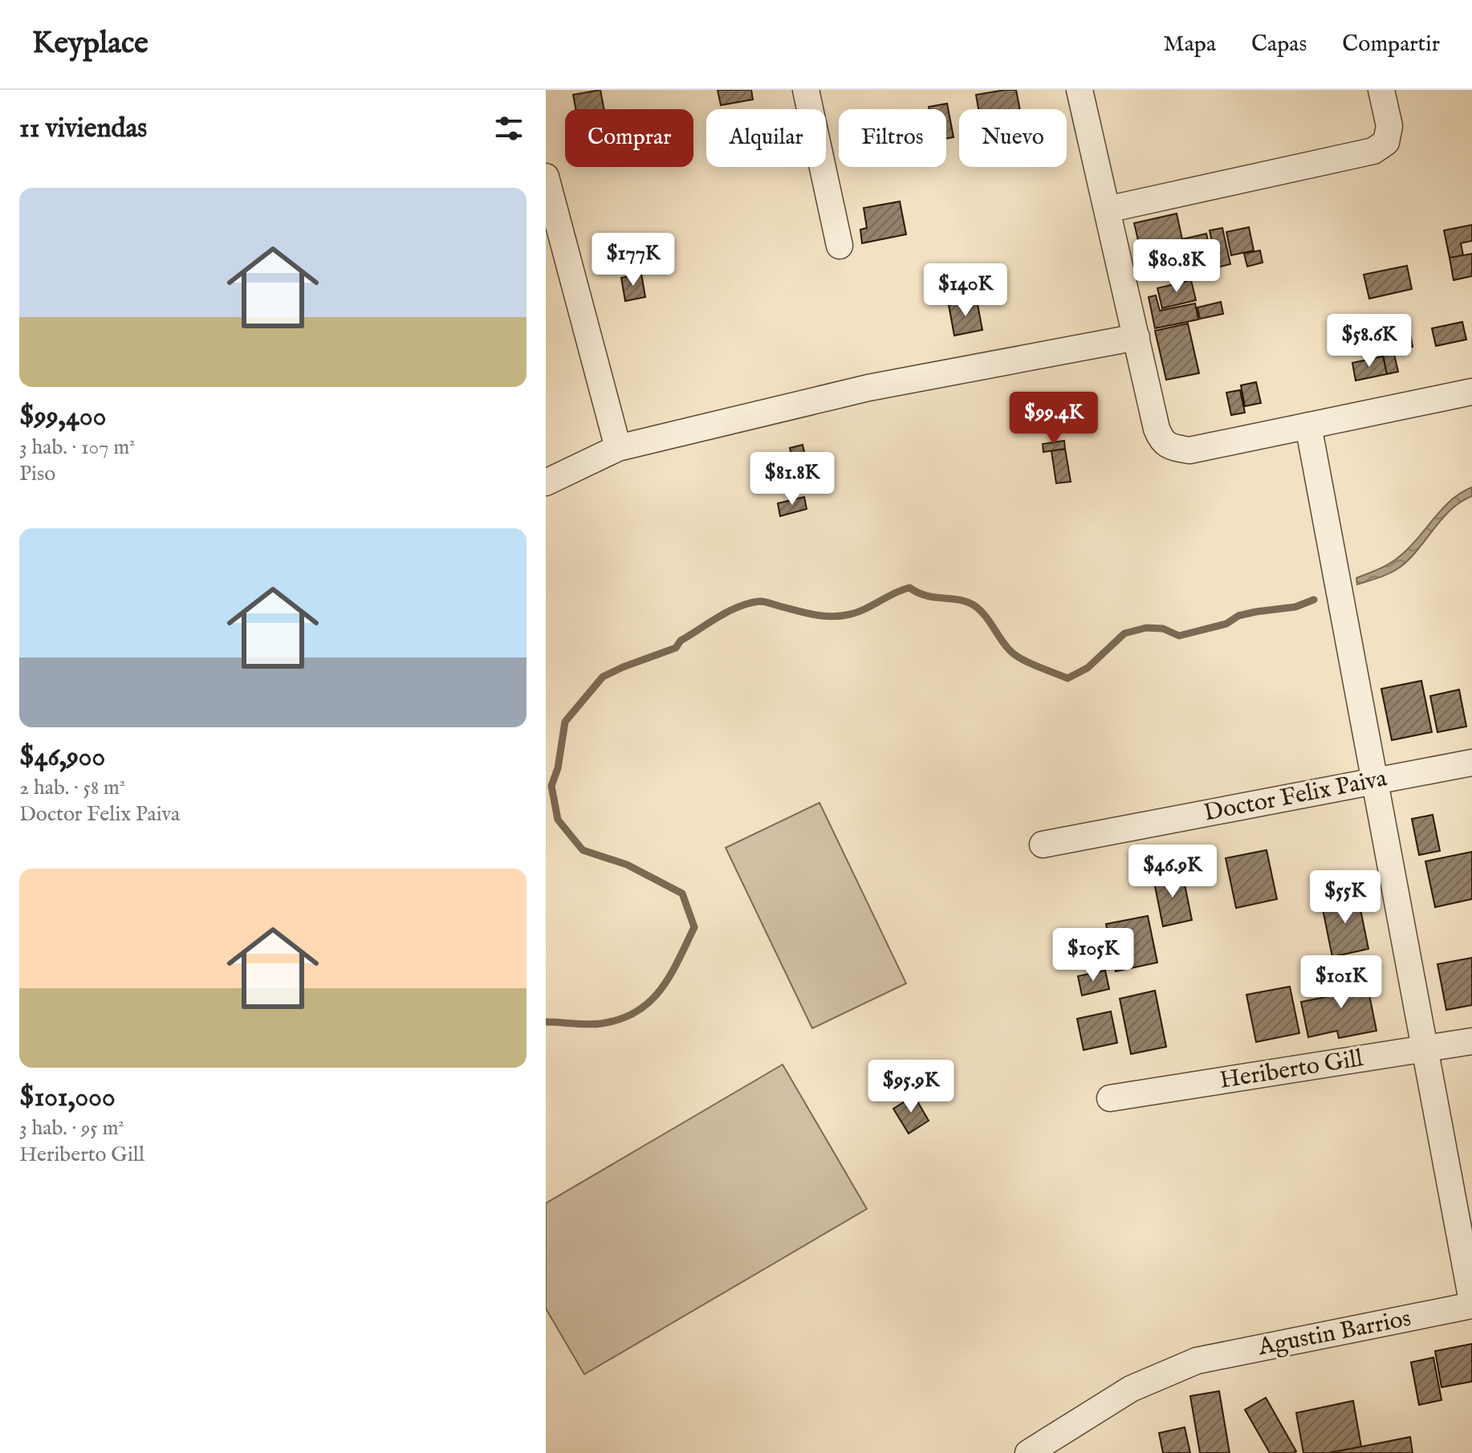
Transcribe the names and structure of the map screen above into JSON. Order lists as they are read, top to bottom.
{
  "streets": {
    "street": ["Doctor Felix Paiva", "Heriberto Gill", "Agustin Barrios"]
  },
  "page": {
    "header": "Keyplace",
    "nav": ["Mapa", "Capas", "Compartir"],
    "heading": "11 viviendas",
    "chip": [
      "Comprar",
      "Alquilar",
      "Filtros",
      "Nuevo"
    ],
    "list": [
      {
        "name": "$99,400",
        "note": "3 hab. · 107 m² · Piso"
      },
      {
        "name": "$46,900",
        "note": "2 hab. · 58 m² · Doctor Felix Paiva"
      },
      {
        "name": "$101,000",
        "note": "3 hab. · 95 m² · Heriberto Gill"
      }
    ],
    "price": [
      "$177K",
      "$80.8K",
      "$140K",
      "$58.6K",
      "$99.4K",
      "$81.8K",
      "$46.9K",
      "$55K",
      "$105K",
      "$101K",
      "$95.9K"
    ]
  }
}
